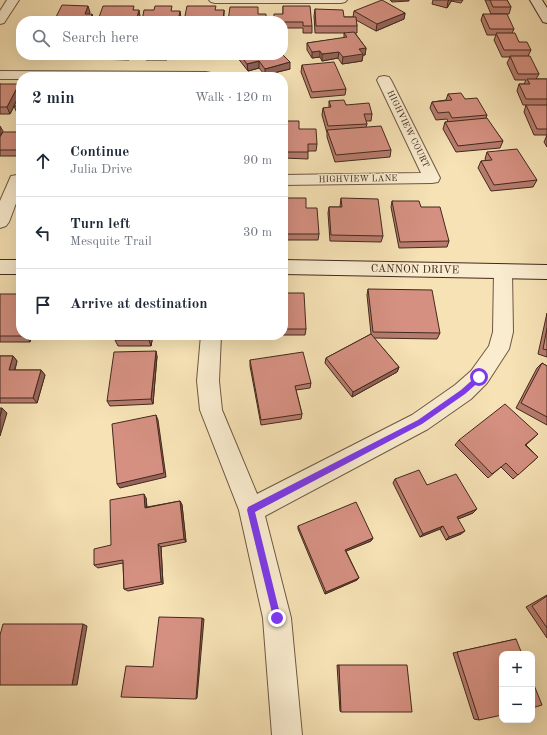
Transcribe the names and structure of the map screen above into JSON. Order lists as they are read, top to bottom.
{
  "streets": {
    "street": ["HIGHVIEW COURT", "HIGHVIEW LANE", "CANNON DRIVE"]
  },
  "crossings": [
    ["HIGHVIEW COURT", "HIGHVIEW LANE"]
  ],
  "page": {
    "search": "Search here",
    "heading": ["2 min", "Walk · 120 m"],
    "list": [
      ["Continue", "Julia Drive", "90 m"],
      ["Turn left", "Mesquite Trail", "30 m"],
      "Arrive at destination"
    ],
    "map_buttons": ["+", "−"]
  }
}
